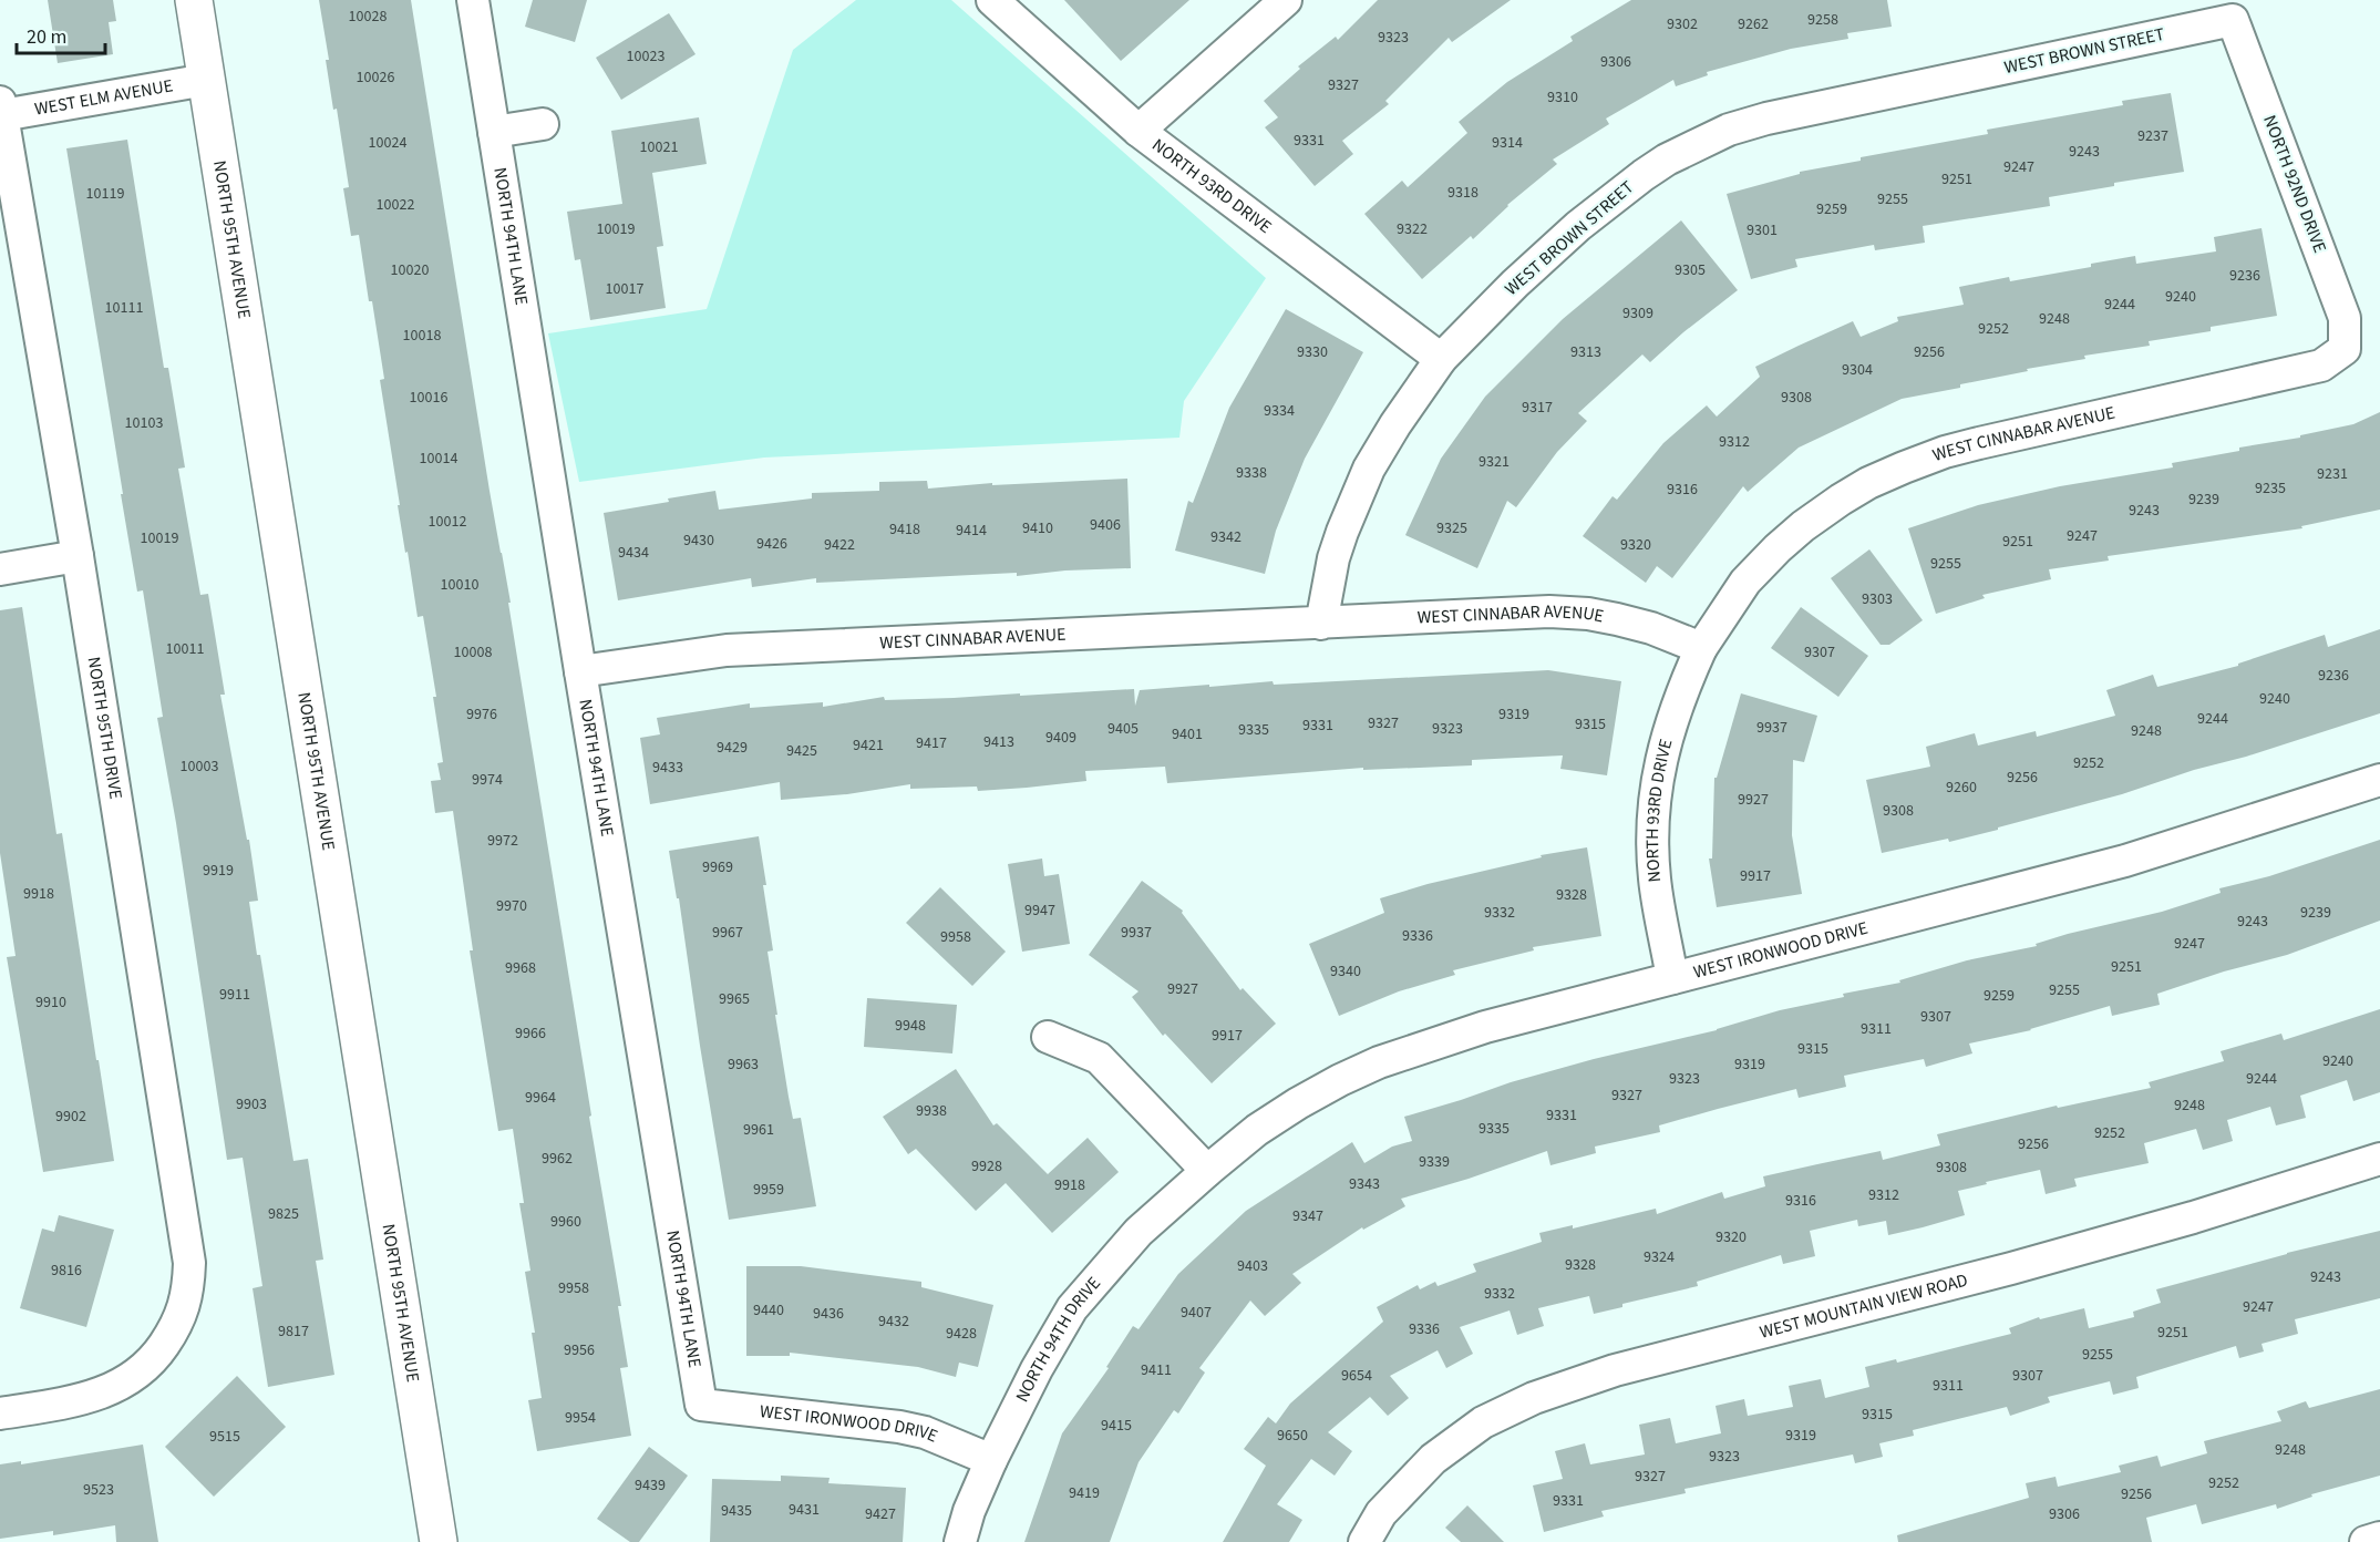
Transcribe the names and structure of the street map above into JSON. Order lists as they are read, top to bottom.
{
  "streets": {
    "street": [
      "WEST BROWN STREET",
      "WEST ELM AVENUE",
      "NORTH 92ND DRIVE",
      "NORTH 93RD DRIVE",
      "NORTH 94TH LANE",
      "NORTH 95TH AVENUE",
      "WEST CINNABAR AVENUE",
      "NORTH 95TH DRIVE",
      "WEST IRONWOOD DRIVE",
      "WEST MOUNTAIN VIEW ROAD",
      "NORTH 94TH DRIVE"
    ]
  },
  "crossings": [
    ["WEST BROWN STREET", "NORTH 92ND DRIVE"],
    ["WEST BROWN STREET", "NORTH 93RD DRIVE"],
    ["WEST BROWN STREET", "WEST CINNABAR AVENUE"],
    ["WEST ELM AVENUE", "NORTH 95TH AVENUE"],
    ["WEST ELM AVENUE", "NORTH 95TH DRIVE"],
    ["NORTH 92ND DRIVE", "WEST CINNABAR AVENUE"],
    ["NORTH 93RD DRIVE", "WEST CINNABAR AVENUE"],
    ["NORTH 93RD DRIVE", "WEST IRONWOOD DRIVE"],
    ["NORTH 94TH LANE", "WEST CINNABAR AVENUE"],
    ["NORTH 94TH LANE", "WEST IRONWOOD DRIVE"],
    ["WEST IRONWOOD DRIVE", "NORTH 94TH DRIVE"]
  ],
  "house_numbers": [
    "10028",
    "9258",
    "9302",
    "9262",
    "9323",
    "10023",
    "9306",
    "10026",
    "9327",
    "9310",
    "9237",
    "9331",
    "10024",
    "9314",
    "10021",
    "9243",
    "9247",
    "9251",
    "9318",
    "10119",
    "9255",
    "10022",
    "9259",
    "10019",
    "9322",
    "9301",
    "10020",
    "9305",
    "9236",
    "10017",
    "9240",
    "9244",
    "10111",
    "9309",
    "9248",
    "9252",
    "10018",
    "9330",
    "9313",
    "9256",
    "9304",
    "10016",
    "9308",
    "9317",
    "9334",
    "10103",
    "9312",
    "10014",
    "9321",
    "9338",
    "9231",
    "9235",
    "9316",
    "9239",
    "9243",
    "10012",
    "9406",
    "9410",
    "9325",
    "9418",
    "9414",
    "9247",
    "9342",
    "10019",
    "9430",
    "9251",
    "9426",
    "9422",
    "9320",
    "9434",
    "9255",
    "10010",
    "9303",
    "10011",
    "10008",
    "9307",
    "9236",
    "9240",
    "9976",
    "9319",
    "9244",
    "9327",
    "9315",
    "9331",
    "9937",
    "9405",
    "9323",
    "9335",
    "9248",
    "9401",
    "9409",
    "9413",
    "9417",
    "9421",
    "9429",
    "9425",
    "9252",
    "10003",
    "9433",
    "9256",
    "9974",
    "9260",
    "9927",
    "9308",
    "9972",
    "9969",
    "9919",
    "9917",
    "9918",
    "9328",
    "9970",
    "9947",
    "9332",
    "9239",
    "9243",
    "9967",
    "9937",
    "9336",
    "9958",
    "9247",
    "9251",
    "9968",
    "9340",
    "9927",
    "9255",
    "9911",
    "9259",
    "9965",
    "9910",
    "9307",
    "9948",
    "9311",
    "9966",
    "9917",
    "9315",
    "9240",
    "9963",
    "9319",
    "9323",
    "9244",
    "9327",
    "9964",
    "9903",
    "9248",
    "9938",
    "9331",
    "9902",
    "9335",
    "9961",
    "9252",
    "9256",
    "9962",
    "9339",
    "9928",
    "9308",
    "9343",
    "9918",
    "9959",
    "9312",
    "9316",
    "9825",
    "9347",
    "9960",
    "9320",
    "9324",
    "9328",
    "9403",
    "9816",
    "9243",
    "9958",
    "9332",
    "9247",
    "9440",
    "9407",
    "9436",
    "9432",
    "9336",
    "9817",
    "9251",
    "9428",
    "9956",
    "9255",
    "9411",
    "9654",
    "9307",
    "9311",
    "9315",
    "9954",
    "9415",
    "9650",
    "9319",
    "9515",
    "9248",
    "9323",
    "9327",
    "9252",
    "9439",
    "9523",
    "9419",
    "9256",
    "9331",
    "9431",
    "9435",
    "9427",
    "9306"
  ],
  "scale_bar": "20 m"
}
